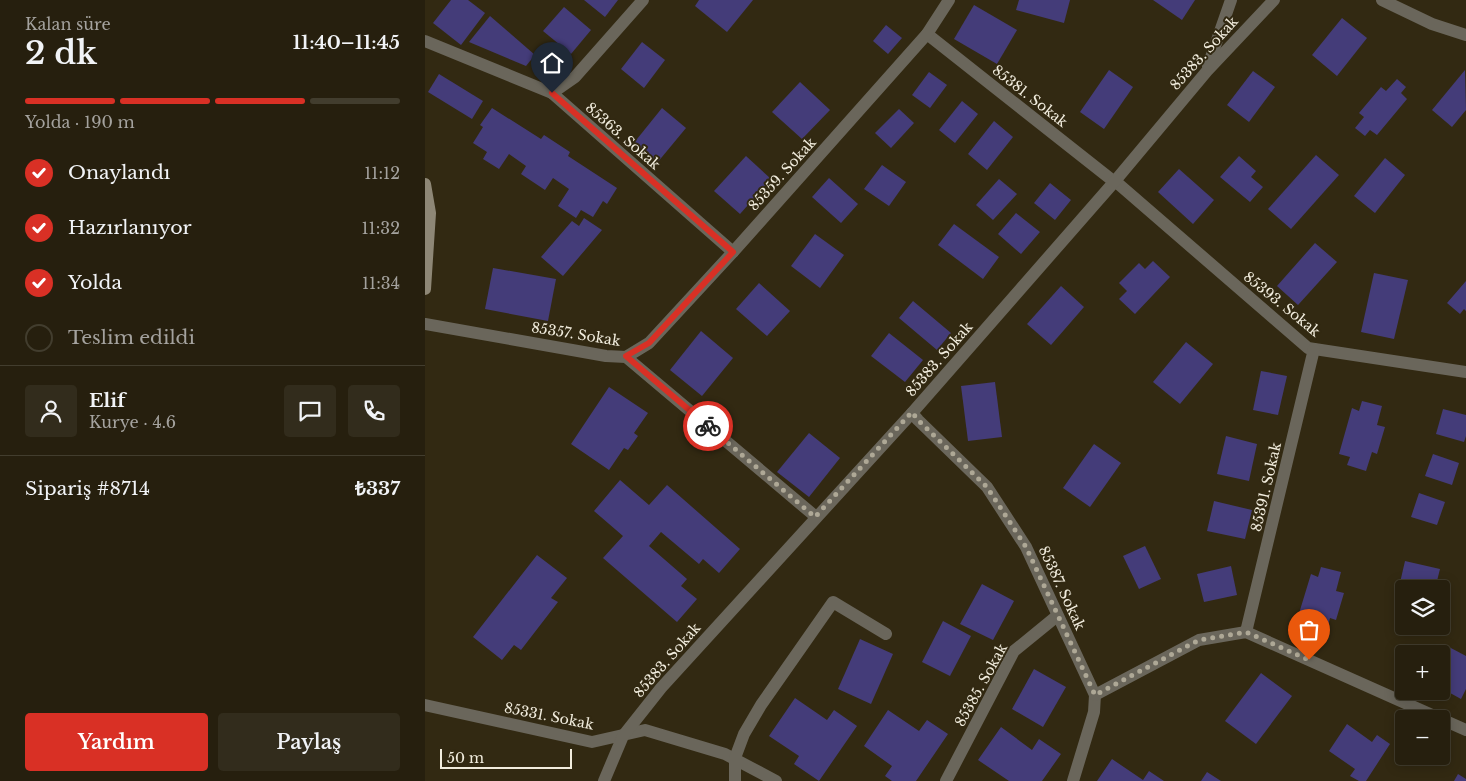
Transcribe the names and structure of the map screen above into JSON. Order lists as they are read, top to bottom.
{
  "streets": {
    "street": [
      "85383. Sokak",
      "85381. Sokak",
      "85363. Sokak",
      "85359. Sokak",
      "85393. Sokak",
      "85357. Sokak",
      "85391. Sokak",
      "85387. Sokak",
      "85385. Sokak",
      "85331. Sokak"
    ]
  },
  "crossings": [
    ["85383. Sokak", "85381. Sokak"],
    ["85383. Sokak", "85393. Sokak"],
    ["85383. Sokak", "85357. Sokak"],
    ["85383. Sokak", "85387. Sokak"],
    ["85383. Sokak", "85331. Sokak"],
    ["85381. Sokak", "85359. Sokak"],
    ["85381. Sokak", "85393. Sokak"],
    ["85363. Sokak", "85359. Sokak"],
    ["85359. Sokak", "85357. Sokak"],
    ["85393. Sokak", "85391. Sokak"],
    ["85387. Sokak", "85385. Sokak"]
  ],
  "scale_bar": "50 m",
  "page": {
    "heading": ["2 dk", "Kalan süre", "11:40–11:45"],
    "panel": [
      "Elif",
      "Kurye · 4.6",
      "Sipariş #8714",
      "₺337"
    ],
    "bar": "Yolda · 190 m",
    "list": [
      ["Onaylandı", "11:12"],
      ["Hazırlanıyor", "11:32"],
      ["Yolda", "11:34"],
      "Teslim edildi"
    ],
    "map_buttons": ["+", "−"],
    "buttons": ["Yardım", "Paylaş"],
    "scale": "50 m"
  }
}
